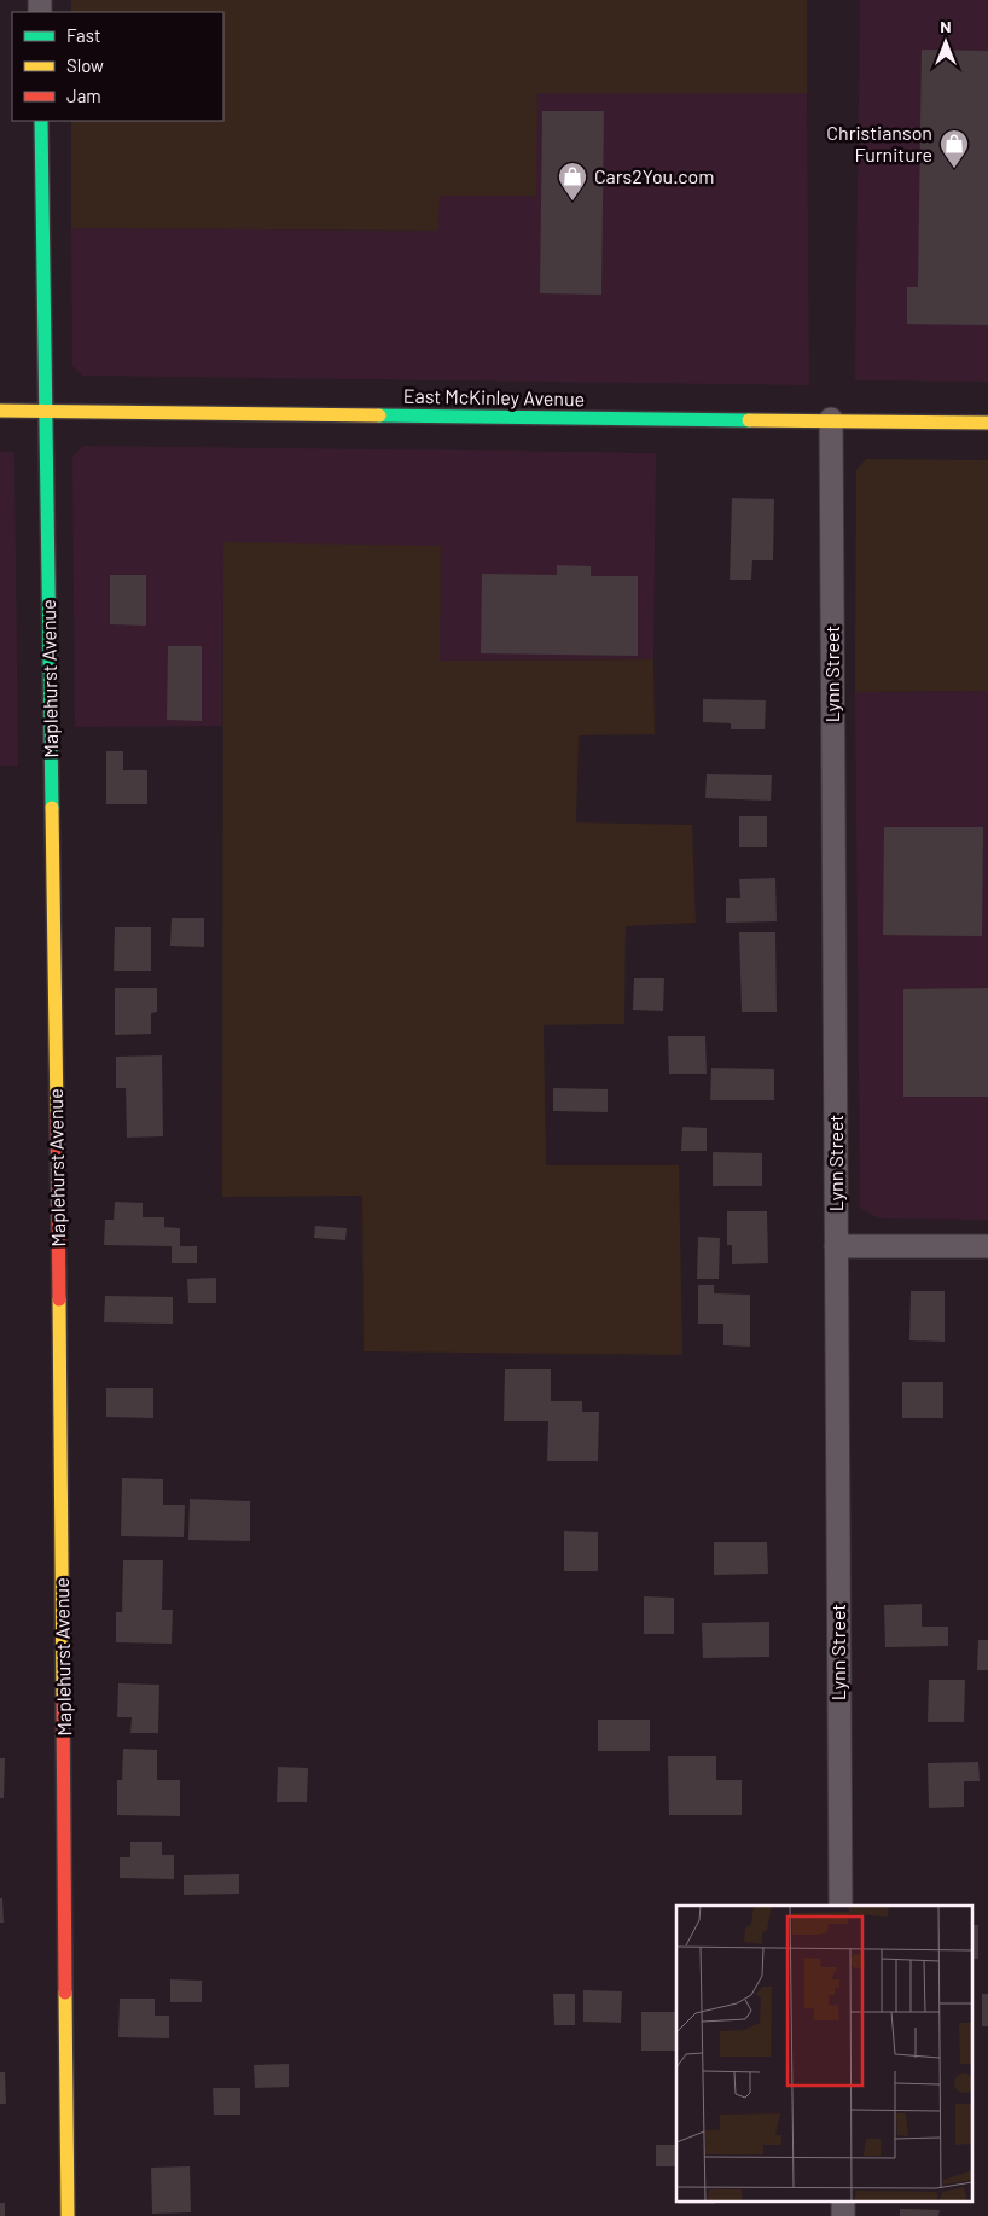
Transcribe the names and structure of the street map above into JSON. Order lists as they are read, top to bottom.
{
  "streets": {
    "street": ["East McKinley Avenue", "Lynn Street", "Maplehurst Avenue"]
  },
  "crossings": [
    ["East McKinley Avenue", "Lynn Street"],
    ["East McKinley Avenue", "Maplehurst Avenue"]
  ],
  "places": {
    "shop": ["Christianson Furniture", "Cars2You.com"]
  },
  "legend": ["Fast", "Slow", "Jam"],
  "north": "top"
}
